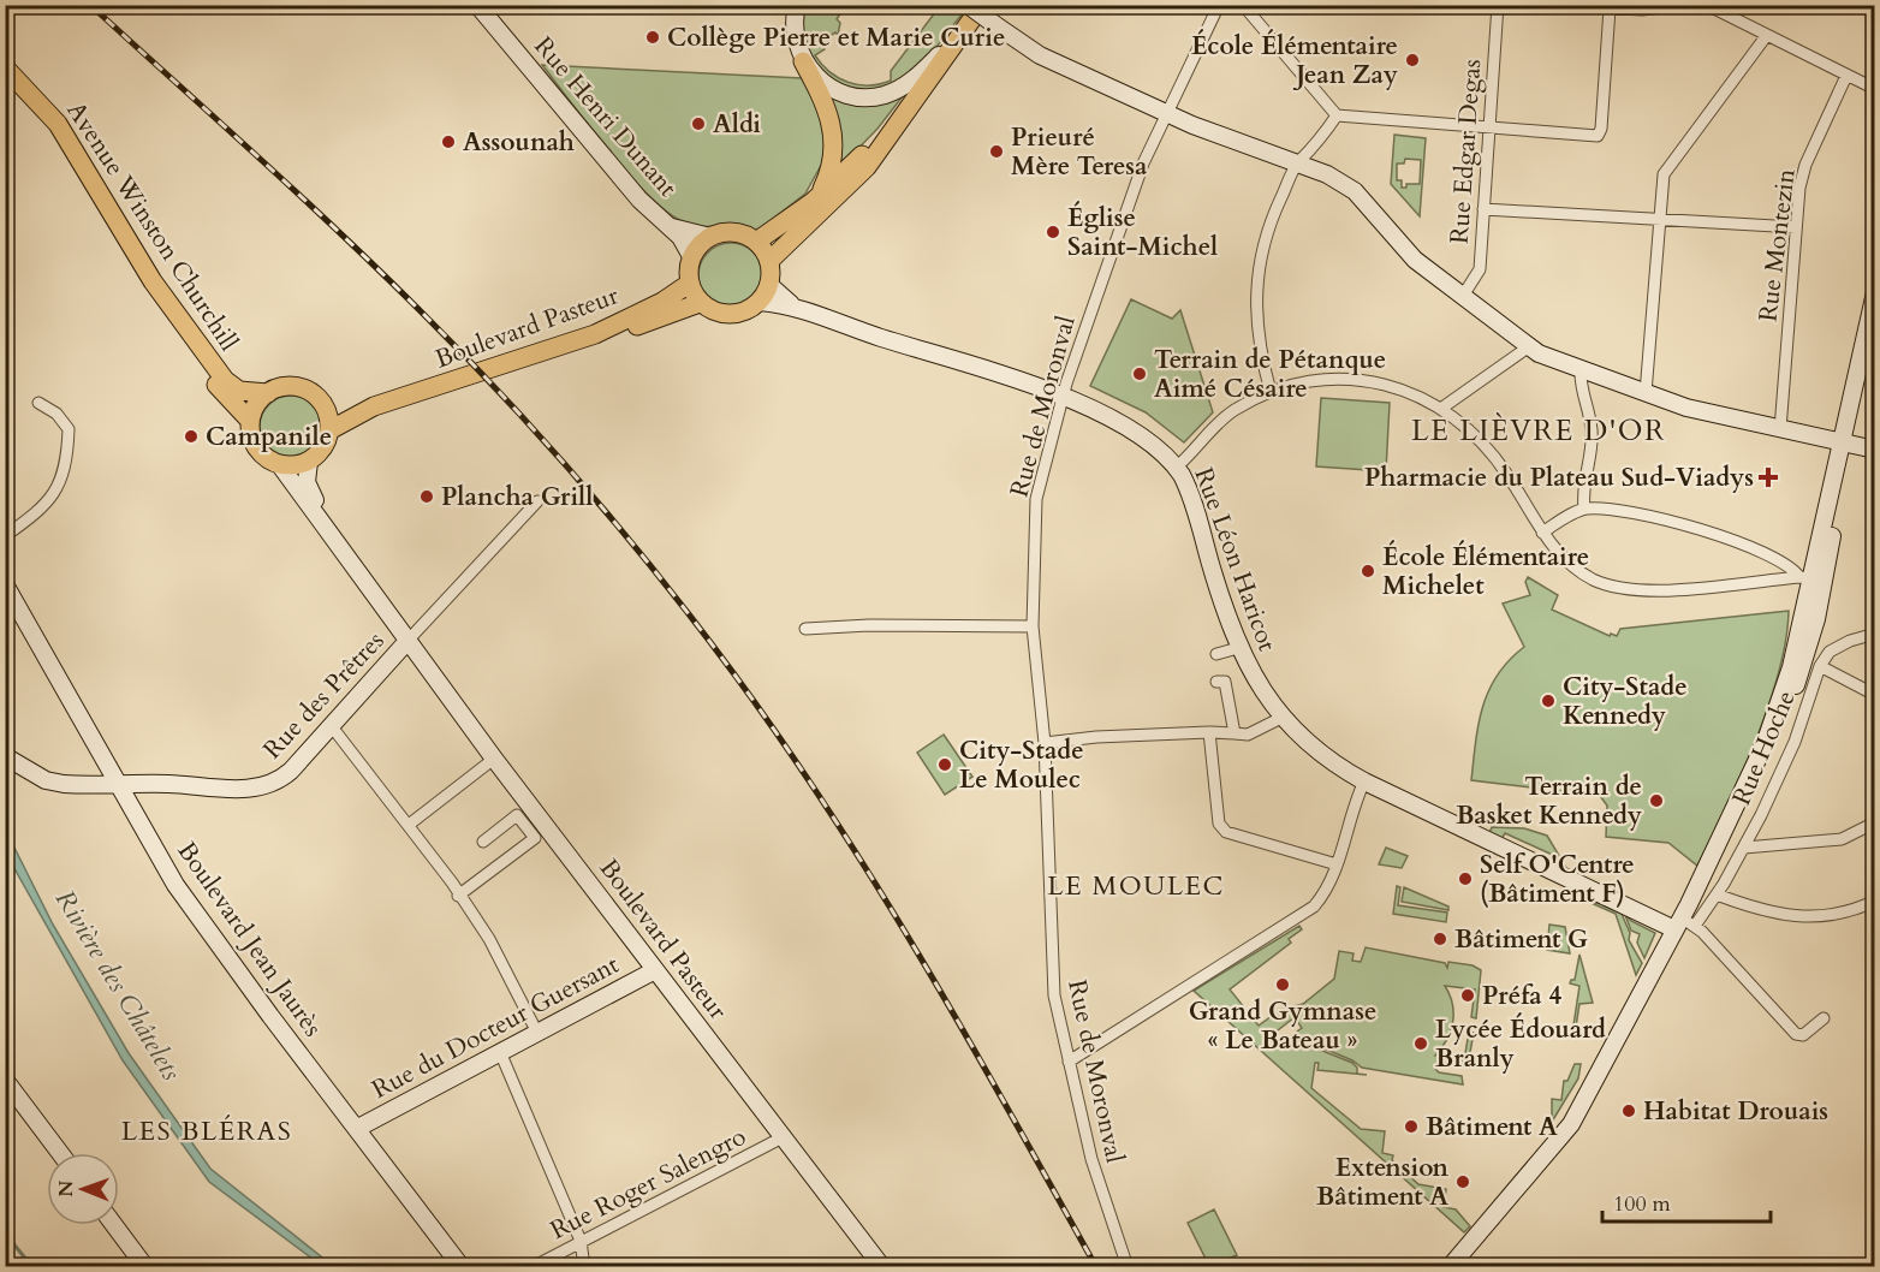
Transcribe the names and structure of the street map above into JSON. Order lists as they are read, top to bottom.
{
  "streets": {
    "main road": ["Avenue Winston Churchill", "Boulevard Pasteur"],
    "street": [
      "Rue Henri Dunant",
      "Rue Edgar Degas",
      "Rue Montezin",
      "Rue de Moronval",
      "Rue Léon Haricot",
      "Rue des Prêtres",
      "Rue Hoche",
      "Boulevard Jean Jaurès",
      "Rue du Docteur Guersant",
      "Rue Roger Salengro"
    ]
  },
  "crossings": [
    ["Rue Henri Dunant", "Boulevard Pasteur"],
    ["Rue Henri Dunant", "Rue Léon Haricot"],
    ["Boulevard Pasteur", "Rue Léon Haricot"],
    ["Boulevard Pasteur", "Rue des Prêtres"],
    ["Boulevard Pasteur", "Rue du Docteur Guersant"],
    ["Boulevard Pasteur", "Rue Roger Salengro"],
    ["Rue de Moronval", "Rue Léon Haricot"],
    ["Rue Léon Haricot", "Rue Hoche"],
    ["Rue des Prêtres", "Boulevard Jean Jaurès"],
    ["Boulevard Jean Jaurès", "Rue du Docteur Guersant"]
  ],
  "districts": ["LE LIÈVRE D'OR", "LE MOULEC", "LES BLÉRAS"],
  "water": ["Rivière des Châtelets"],
  "places": {
    "other": [
      "Collège Pierre et Marie Curie",
      "École Élémentaire Jean Zay",
      "Aldi",
      "Assounah",
      "Prieuré Mère Teresa",
      "Église Saint-Michel",
      "Terrain de Pétanque Aimé Césaire",
      "Campanile",
      "Plancha Grill",
      "École Élémentaire Michelet",
      "City-Stade Kennedy",
      "City-Stade Le Moulec",
      "Terrain de Basket Kennedy",
      "Self O'Centre (Bâtiment F)",
      "Bâtiment G",
      "Grand Gymnase « Le Bateau »",
      "Préfa 4",
      "Lycée Édouard Branly",
      "Habitat Drouais",
      "Bâtiment A",
      "Extension Bâtiment A"
    ],
    "health": ["Pharmacie du Plateau Sud-Viadys"]
  },
  "scale_bar": "100 m",
  "north": "left"
}
